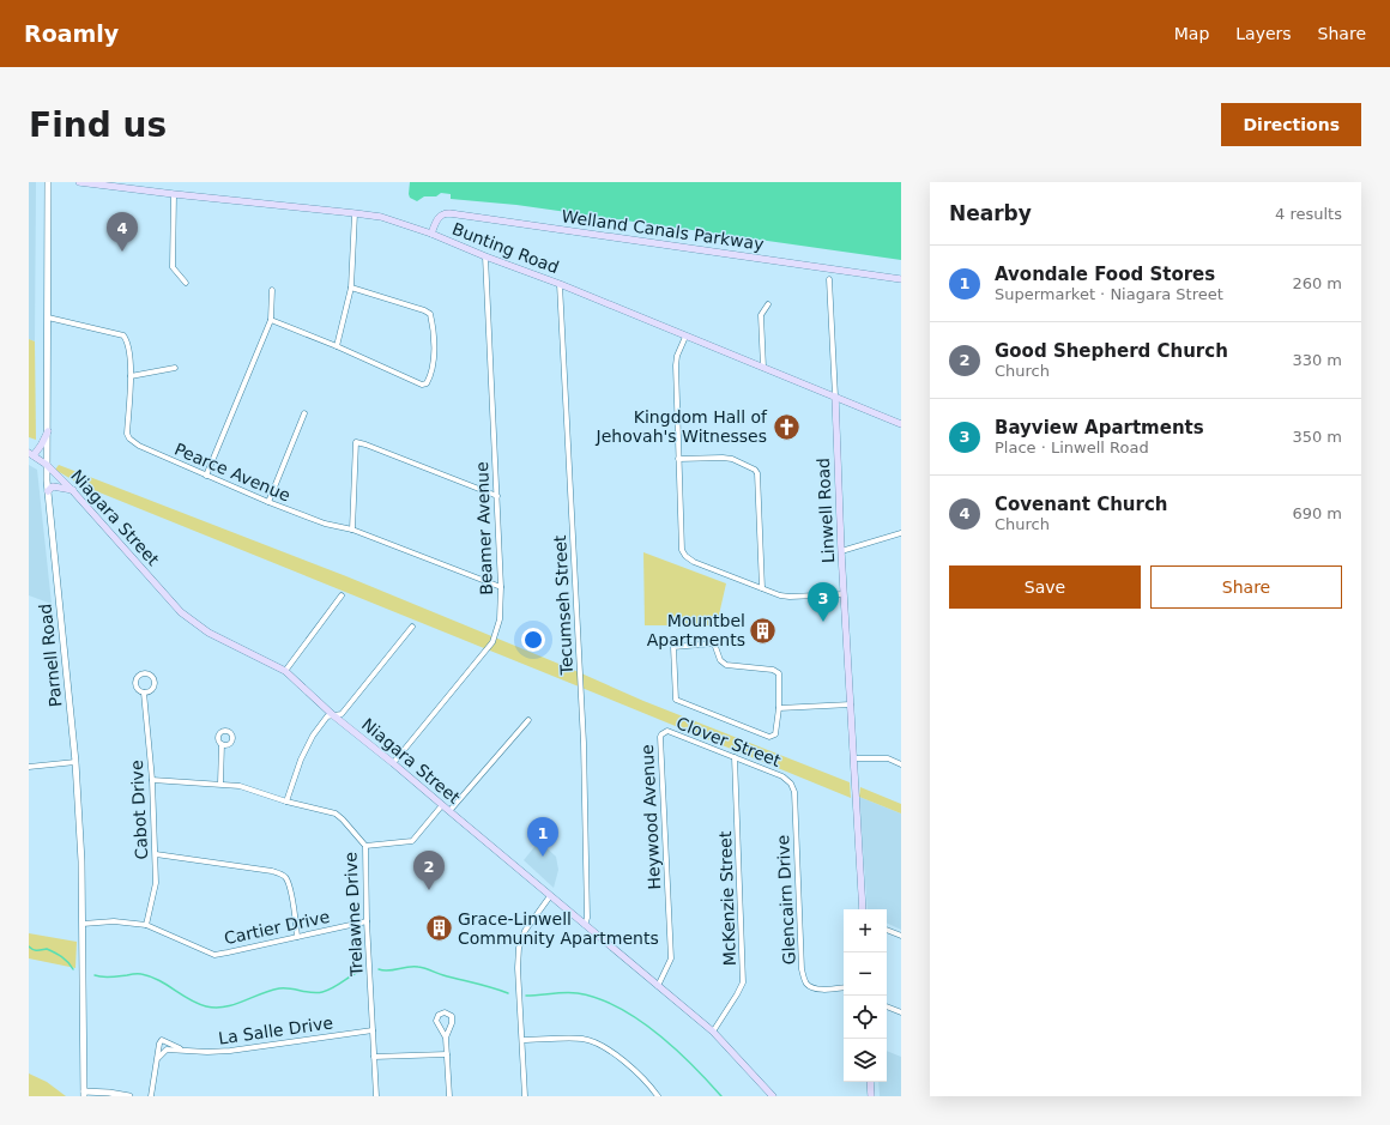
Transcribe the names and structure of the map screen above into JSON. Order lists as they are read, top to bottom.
{
  "streets": {
    "main road": [
      "Welland Canals Parkway",
      "Bunting Road",
      "Linwell Road",
      "Niagara Street"
    ],
    "street": [
      "Pearce Avenue",
      "Beamer Avenue",
      "Tecumseh Street",
      "Parnell Road",
      "Clover Street",
      "Cabot Drive",
      "Heywood Avenue",
      "McKenzie Street",
      "Glencairn Drive",
      "Trelawne Drive",
      "Cartier Drive",
      "La Salle Drive"
    ]
  },
  "crossings": [
    ["Welland Canals Parkway", "Bunting Road"],
    ["Bunting Road", "Linwell Road"],
    ["Bunting Road", "Beamer Avenue"],
    ["Bunting Road", "Tecumseh Street"],
    ["Pearce Avenue", "Beamer Avenue"],
    ["Pearce Avenue", "Parnell Road"],
    ["Niagara Street", "Beamer Avenue"],
    ["Niagara Street", "Tecumseh Street"],
    ["Niagara Street", "Parnell Road"],
    ["Niagara Street", "Heywood Avenue"],
    ["Niagara Street", "McKenzie Street"],
    ["Parnell Road", "Cartier Drive"],
    ["Clover Street", "Heywood Avenue"],
    ["Clover Street", "McKenzie Street"],
    ["Clover Street", "Glencairn Drive"],
    ["Cabot Drive", "Trelawne Drive"],
    ["Cabot Drive", "Cartier Drive"],
    ["Trelawne Drive", "Cartier Drive"],
    ["Trelawne Drive", "La Salle Drive"]
  ],
  "places": {
    "church": ["Kingdom Hall of Jehovah's Witnesses"],
    "building": ["Mountbel Apartments", "Grace-Linwell Community Apartments"]
  },
  "page": {
    "header": "Roamly",
    "nav": ["Map", "Layers", "Share"],
    "buttons": [
      "Directions",
      ["Save", "Share"]
    ],
    "title": "Find us",
    "heading": ["Nearby", "4 results"],
    "pins": [
      "4",
      "3",
      "1",
      "2"
    ],
    "list": [
      {
        "mark": "1",
        "name": "Avondale Food Stores",
        "note": "Supermarket · Niagara Street",
        "value": "260 m"
      },
      {
        "mark": "2",
        "name": "Good Shepherd Church",
        "note": "Church",
        "value": "330 m"
      },
      {
        "mark": "3",
        "name": "Bayview Apartments",
        "note": "Place · Linwell Road",
        "value": "350 m"
      },
      {
        "mark": "4",
        "name": "Covenant Church",
        "note": "Church",
        "value": "690 m"
      }
    ],
    "map_buttons": ["+", "−"]
  }
}
